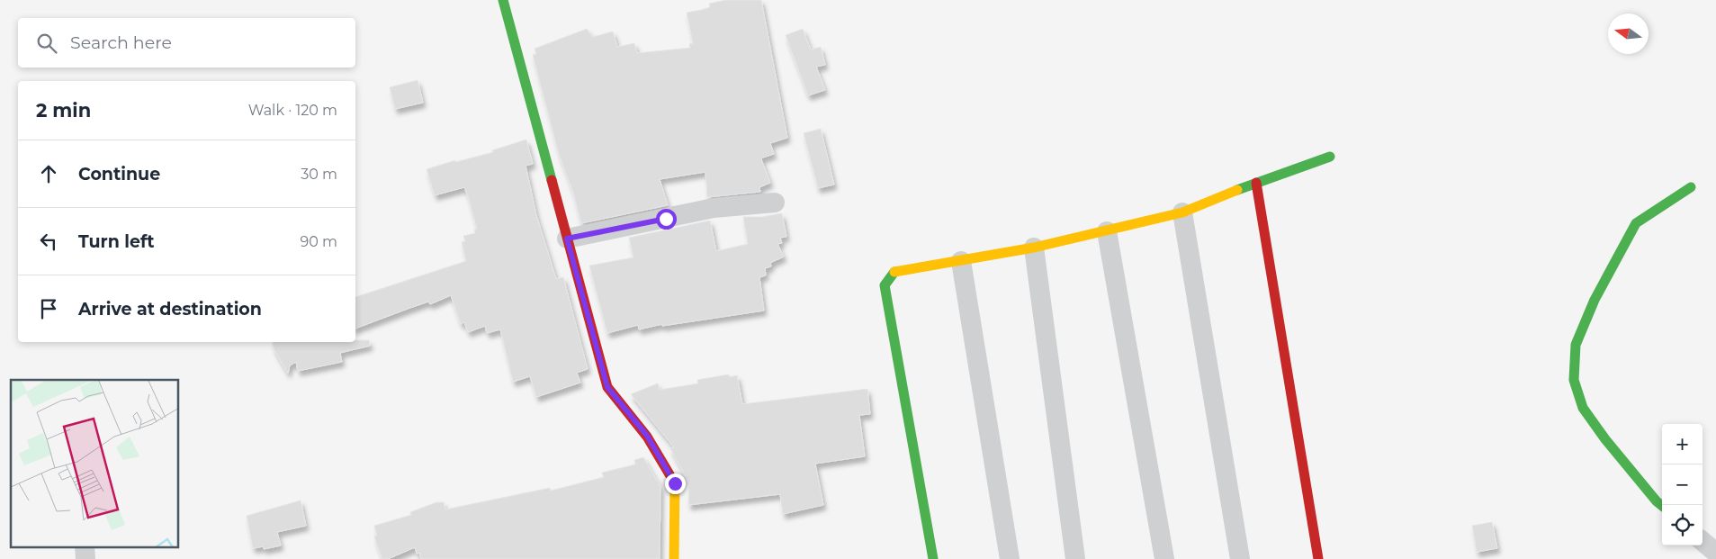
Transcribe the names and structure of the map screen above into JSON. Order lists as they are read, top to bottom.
{
  "north": "left",
  "page": {
    "search": "Search here",
    "heading": ["2 min", "Walk · 120 m"],
    "list": [
      ["Continue", "30 m"],
      ["Turn left", "90 m"],
      "Arrive at destination"
    ],
    "map_buttons": ["+", "−"]
  }
}
